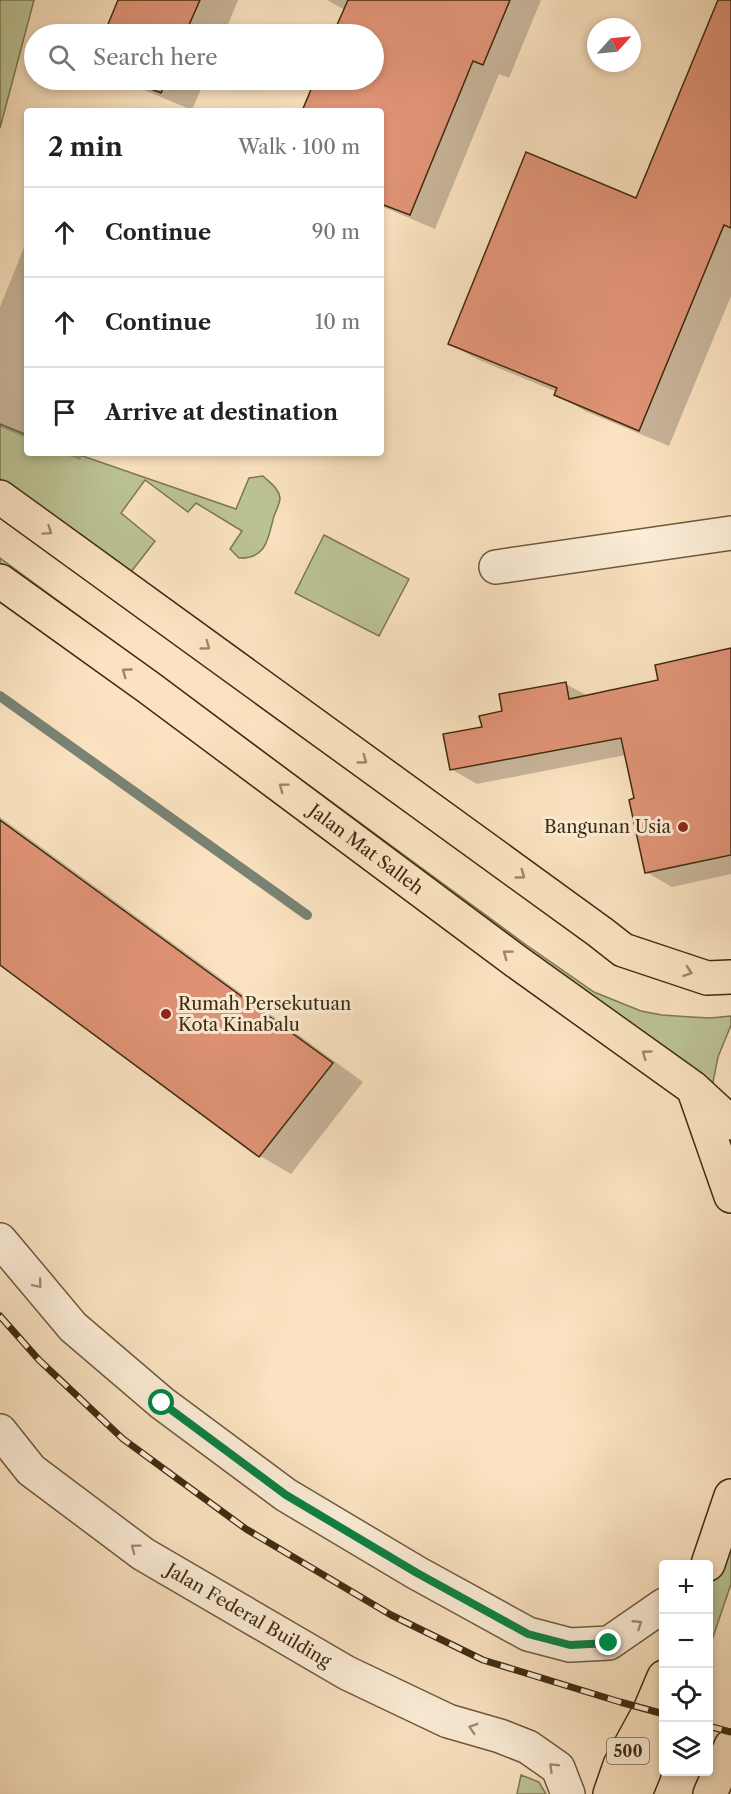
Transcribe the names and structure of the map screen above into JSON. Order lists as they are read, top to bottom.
{
  "streets": {
    "main road": ["Jalan Mat Salleh", "500"],
    "street": ["Jalan Federal Building"]
  },
  "places": ["Bangunan Usia", "Rumah Persekutuan Kota Kinabalu"],
  "north": "top right",
  "page": {
    "search": "Search here",
    "heading": ["2 min", "Walk · 100 m"],
    "list": [
      ["Continue", "90 m"],
      ["Continue", "10 m"],
      "Arrive at destination"
    ],
    "map_buttons": ["+", "−"]
  }
}
